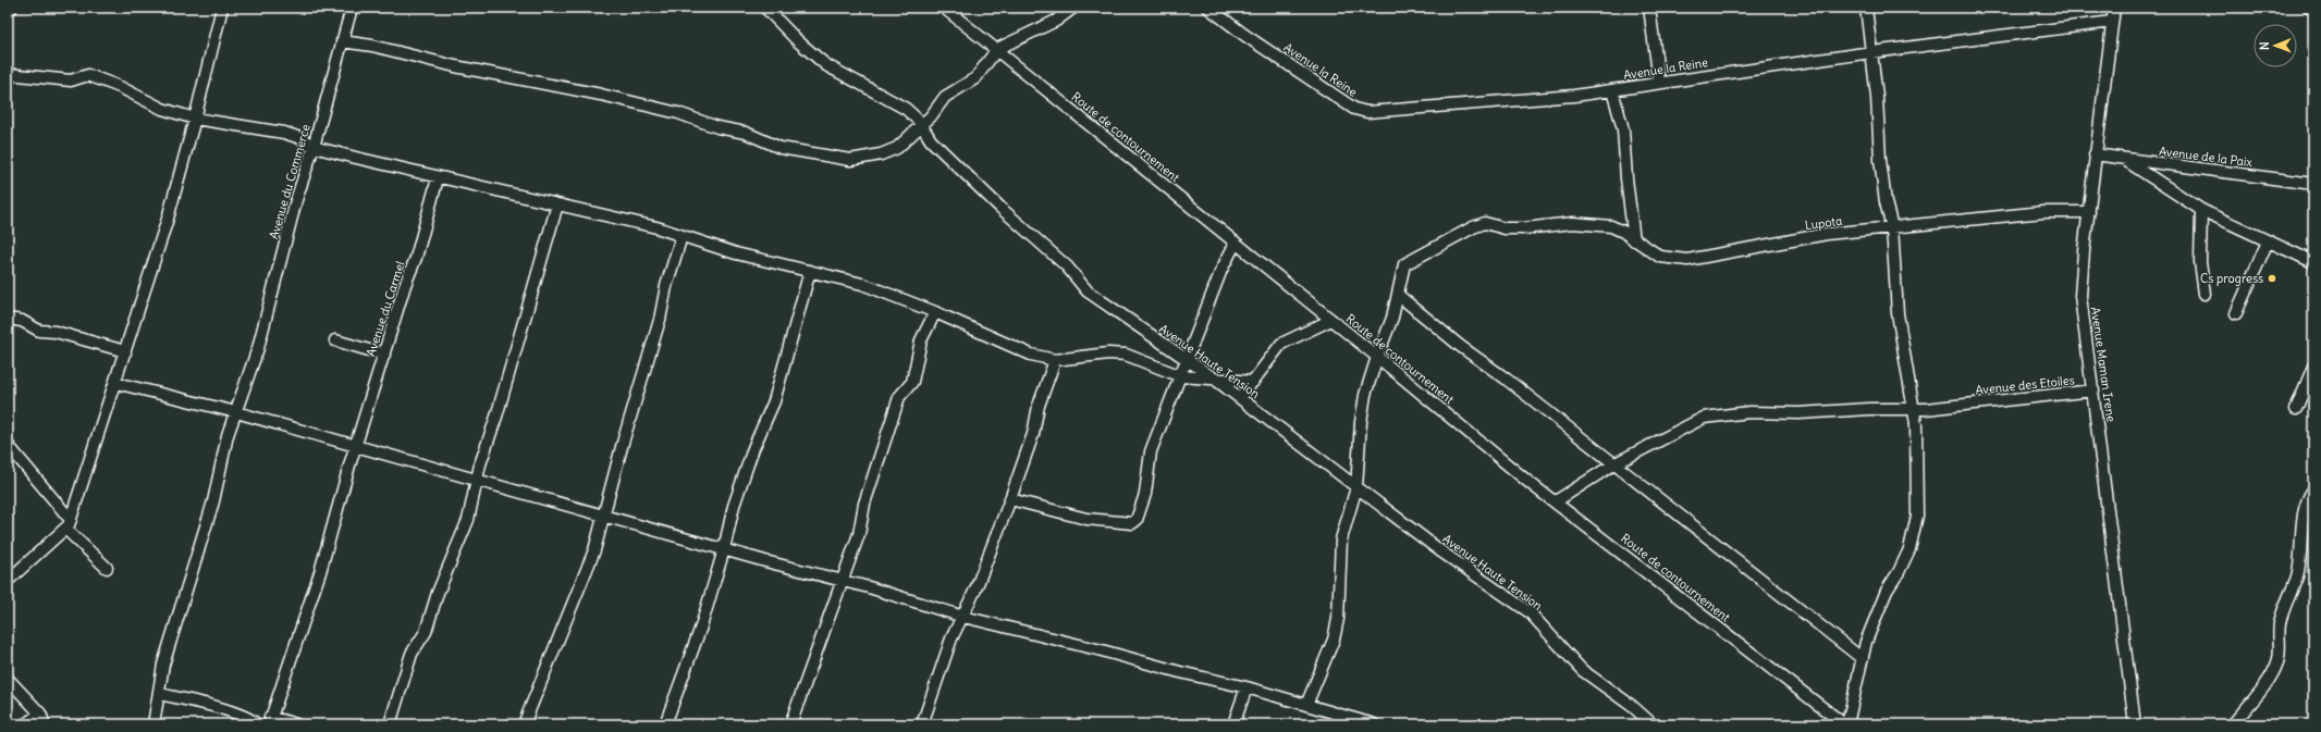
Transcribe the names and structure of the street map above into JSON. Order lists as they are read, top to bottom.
{
  "streets": {
    "street": [
      "Avenue la Reine",
      "Route de contournement",
      "Avenue de la Paix",
      "Avenue du Commerce",
      "Lupota",
      "Avenue du Carmel",
      "Avenue Haute Tension",
      "Avenue Maman Irene",
      "Avenue des Etoiles"
    ]
  },
  "crossings": [
    ["Avenue la Reine", "Avenue Maman Irene"],
    ["Route de contournement", "Lupota"],
    ["Route de contournement", "Avenue des Etoiles"],
    ["Avenue de la Paix", "Avenue Maman Irene"],
    ["Lupota", "Avenue Haute Tension"],
    ["Lupota", "Avenue Maman Irene"],
    ["Avenue Maman Irene", "Avenue des Etoiles"]
  ],
  "places": ["Cs progress"],
  "north": "left"
}
